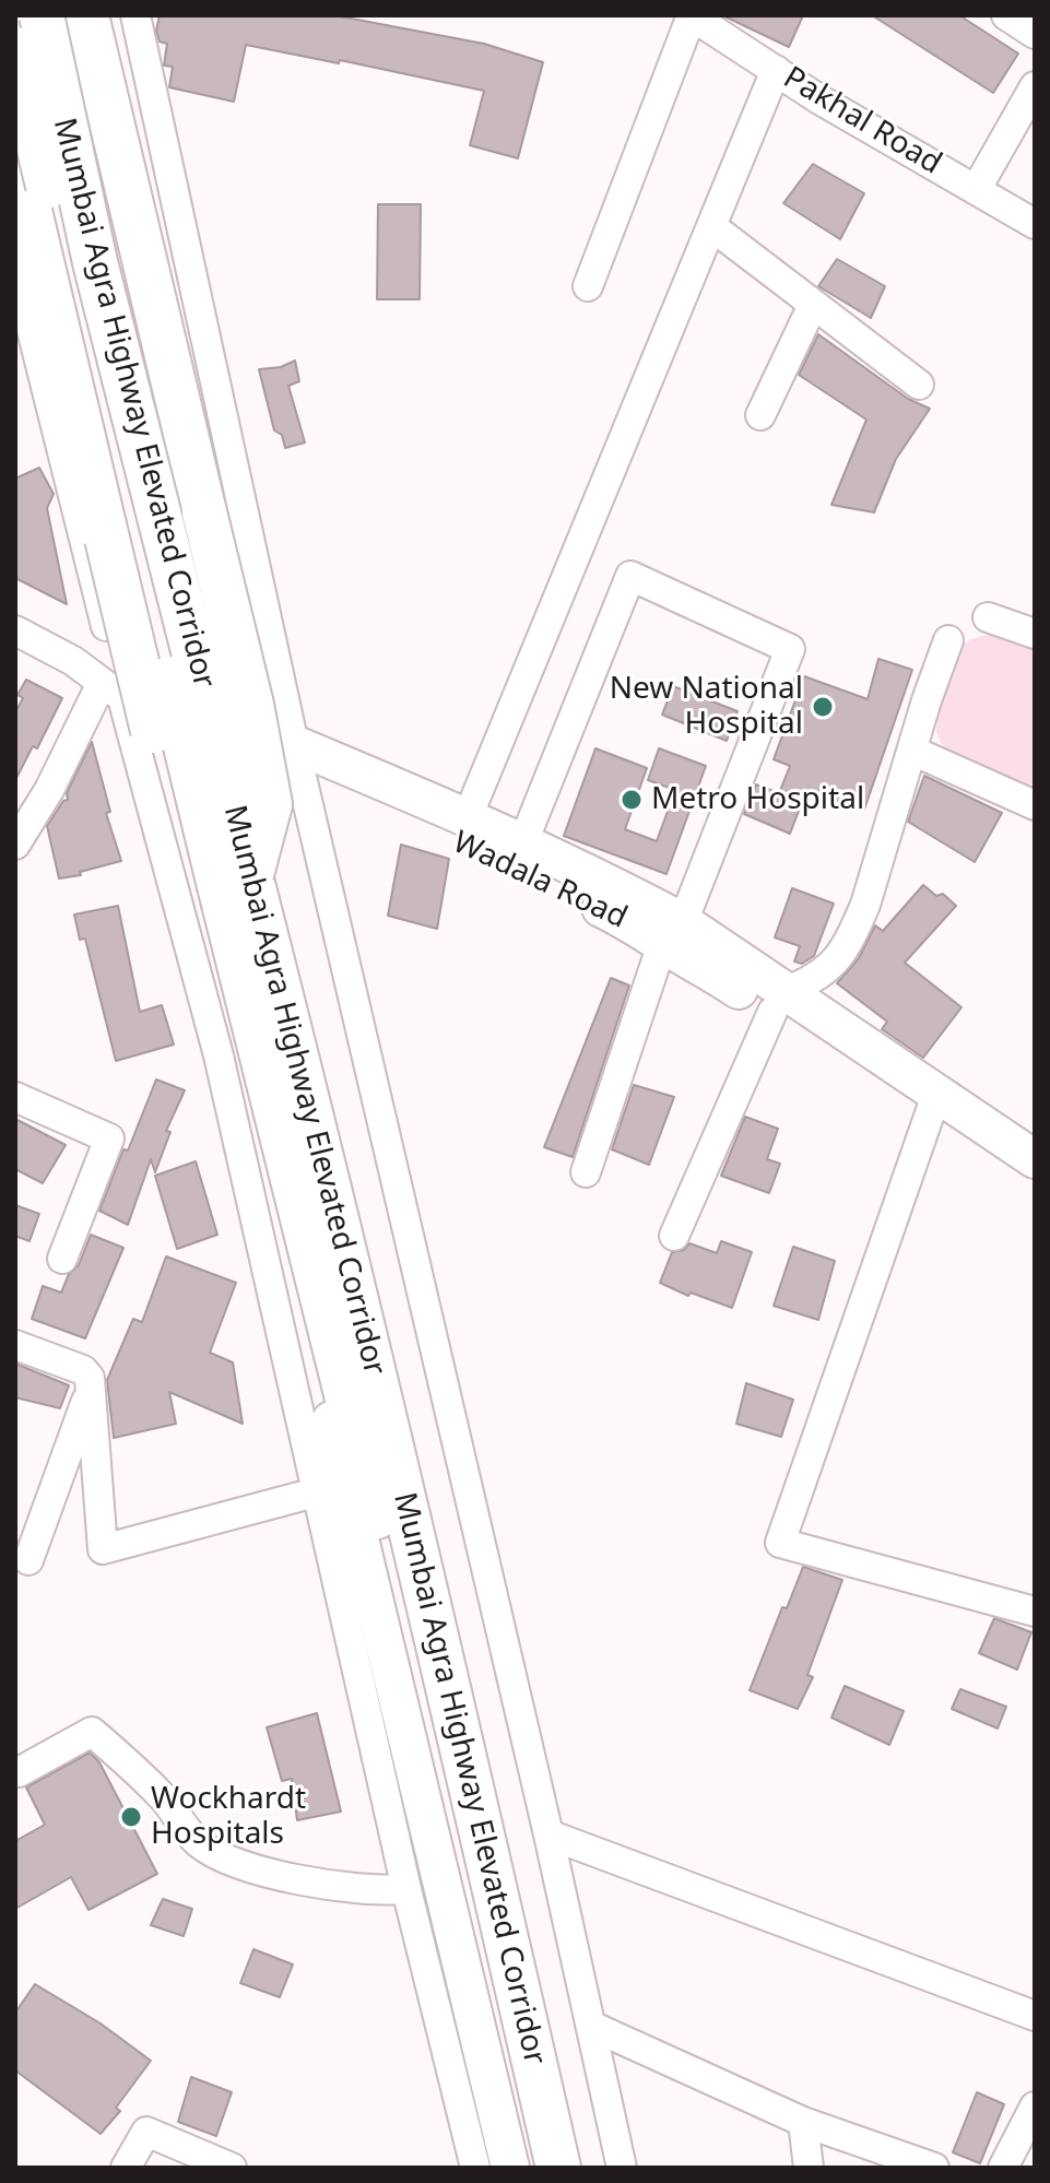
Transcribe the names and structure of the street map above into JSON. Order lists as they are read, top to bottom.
{
  "streets": {
    "highway": ["Mumbai Agra Highway Elevated Corridor"],
    "main road": ["Wadala Road"],
    "street": ["Pakhal Road"]
  },
  "places": ["New National Hospital", "Metro Hospital", "Wockhardt Hospitals"]
}
